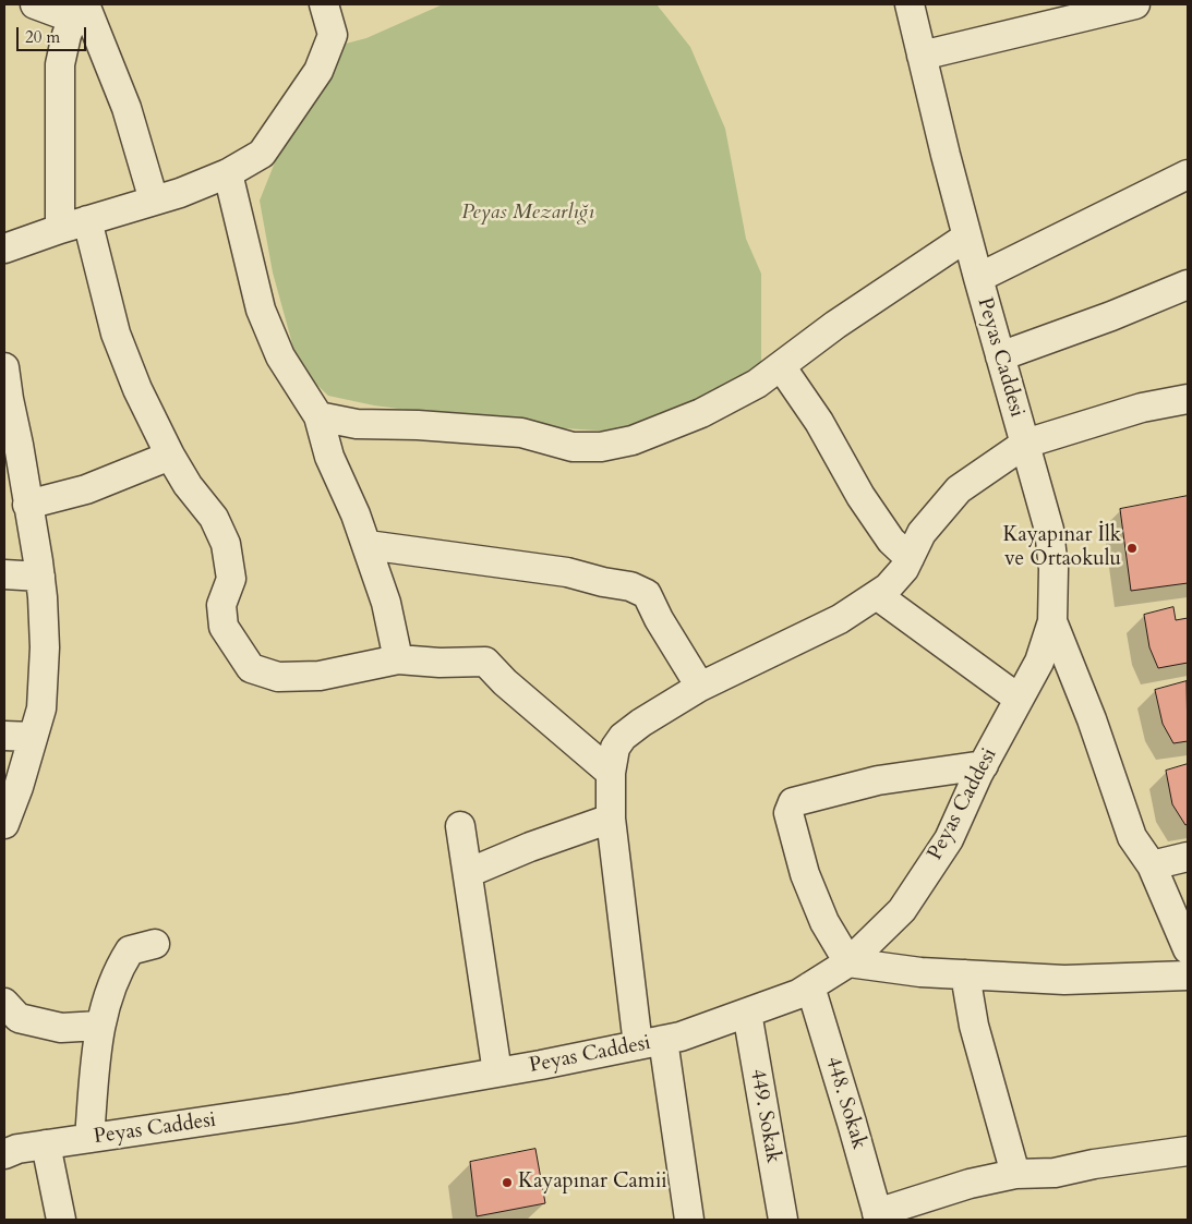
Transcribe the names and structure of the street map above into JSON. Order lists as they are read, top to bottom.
{
  "streets": {
    "street": ["Peyas Caddesi", "448. Sokak", "449. Sokak"]
  },
  "crossings": [
    ["Peyas Caddesi", "448. Sokak"],
    ["Peyas Caddesi", "449. Sokak"]
  ],
  "parks": ["Peyas Mezarlığı"],
  "places": ["Kayapınar İlk ve Ortaokulu", "Kayapınar Camii"],
  "scale_bar": "20 m"
}
